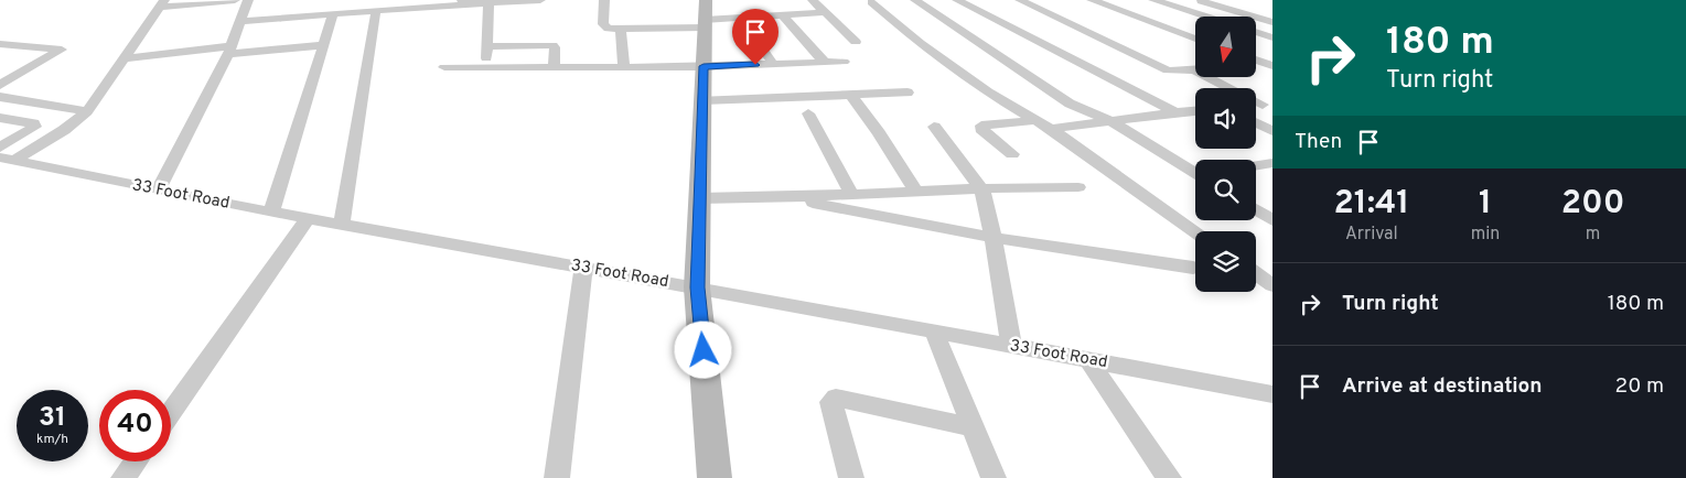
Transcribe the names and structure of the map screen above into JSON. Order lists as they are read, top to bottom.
{
  "streets": {
    "street": ["33 Foot Road"]
  },
  "north": "bottom",
  "page": {
    "turn": ["180 m", "Turn right"],
    "then": "Then",
    "eta": [
      "21:41",
      "Arrival",
      "1",
      "min",
      "200",
      "m"
    ],
    "list": [
      {
        "name": "Turn right",
        "value": "180 m"
      },
      {
        "name": "Arrive at destination",
        "value": "20 m"
      }
    ],
    "speed": "31 km/h",
    "limit": "40"
  }
}
